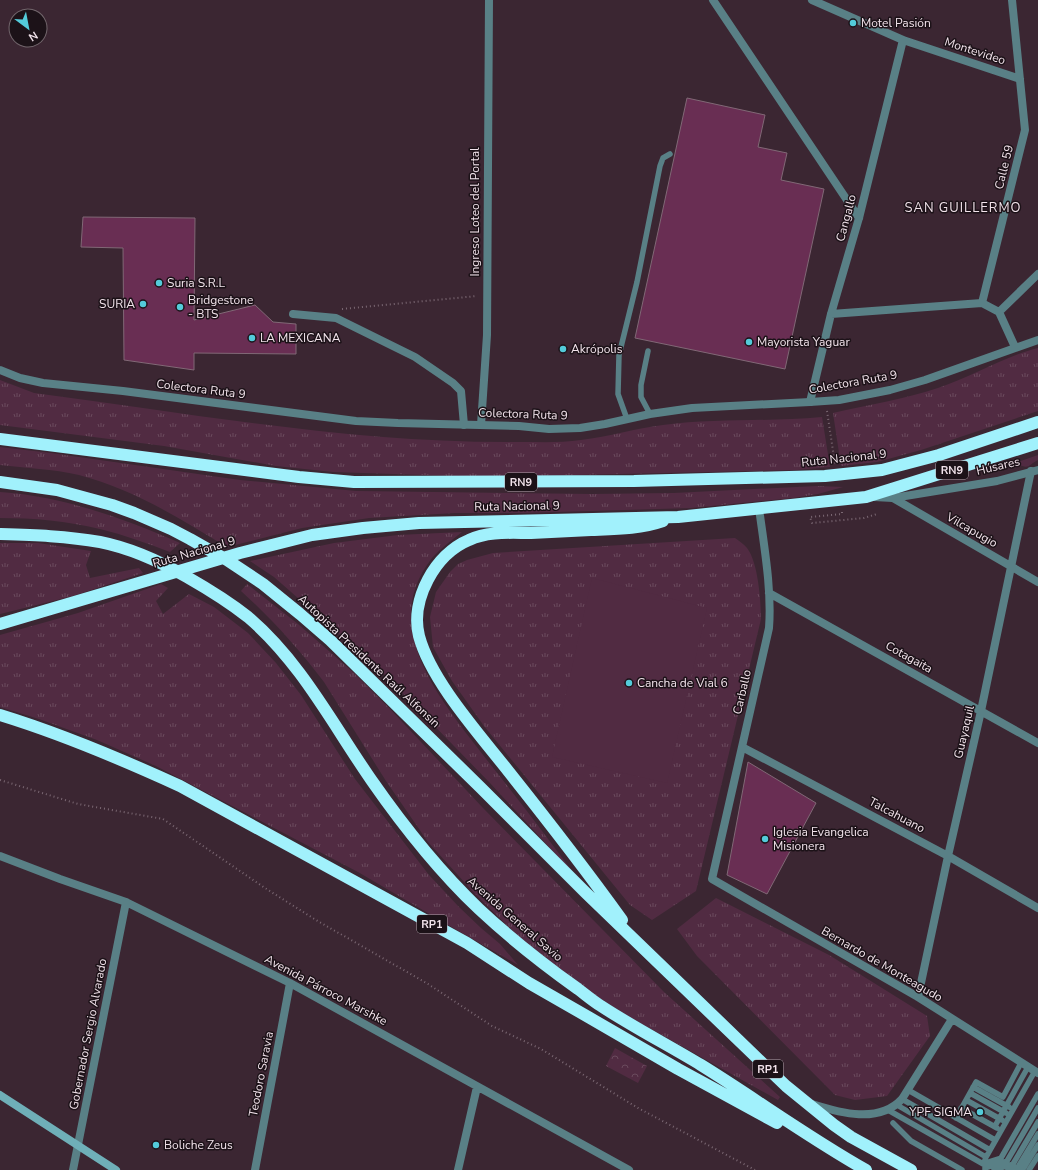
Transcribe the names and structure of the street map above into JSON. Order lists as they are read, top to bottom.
{
  "streets": {
    "highway": [
      "Ruta Nacional 9",
      "RN9",
      "Autopista Presidente Raúl Alfonsín",
      "Avenida General Savio",
      "RP1"
    ],
    "street": [
      "Montevideo",
      "Calle 59",
      "Ingreso Loteo del Portal",
      "Cangallo",
      "Colectora Ruta 9",
      "Húsares",
      "Vilcapugio",
      "Cotagaita",
      "Carballo",
      "Guayaquil",
      "Talcahuano",
      "Bernardo de Monteagudo",
      "Avenida Párroco Marshke",
      "Gobernador Sergio Alvarado",
      "Teodoro Saravia"
    ]
  },
  "crossings": [
    ["Montevideo", "Calle 59"],
    ["Montevideo", "Cangallo"],
    ["Ingreso Loteo del Portal", "Colectora Ruta 9"],
    ["Cangallo", "Colectora Ruta 9"],
    ["Ruta Nacional 9", "Húsares"],
    ["Ruta Nacional 9", "Carballo"],
    ["Húsares", "Vilcapugio"],
    ["Húsares", "Guayaquil"],
    ["Vilcapugio", "Guayaquil"],
    ["Cotagaita", "Carballo"],
    ["Cotagaita", "Guayaquil"],
    ["Autopista Presidente Raúl Alfonsín", "RP1"],
    ["Carballo", "Talcahuano"],
    ["Carballo", "Bernardo de Monteagudo"],
    ["Guayaquil", "Talcahuano"],
    ["Guayaquil", "Bernardo de Monteagudo"],
    ["Avenida General Savio", "RP1"],
    ["Avenida Párroco Marshke", "Gobernador Sergio Alvarado"],
    ["Avenida Párroco Marshke", "Teodoro Saravia"]
  ],
  "districts": ["SAN GUILLERMO"],
  "places": [
    "Motel Pasión",
    "Suria S.R.L",
    "SURIA",
    "Bridgestone - BTS",
    "LA MEXICANA",
    "Mayorista Yaguar",
    "Akrópolis",
    "Cancha de Vial 6",
    "Iglesia Evangelica Misionera",
    "YPF SIGMA",
    "Boliche Zeus"
  ],
  "north": "bottom right"
}
